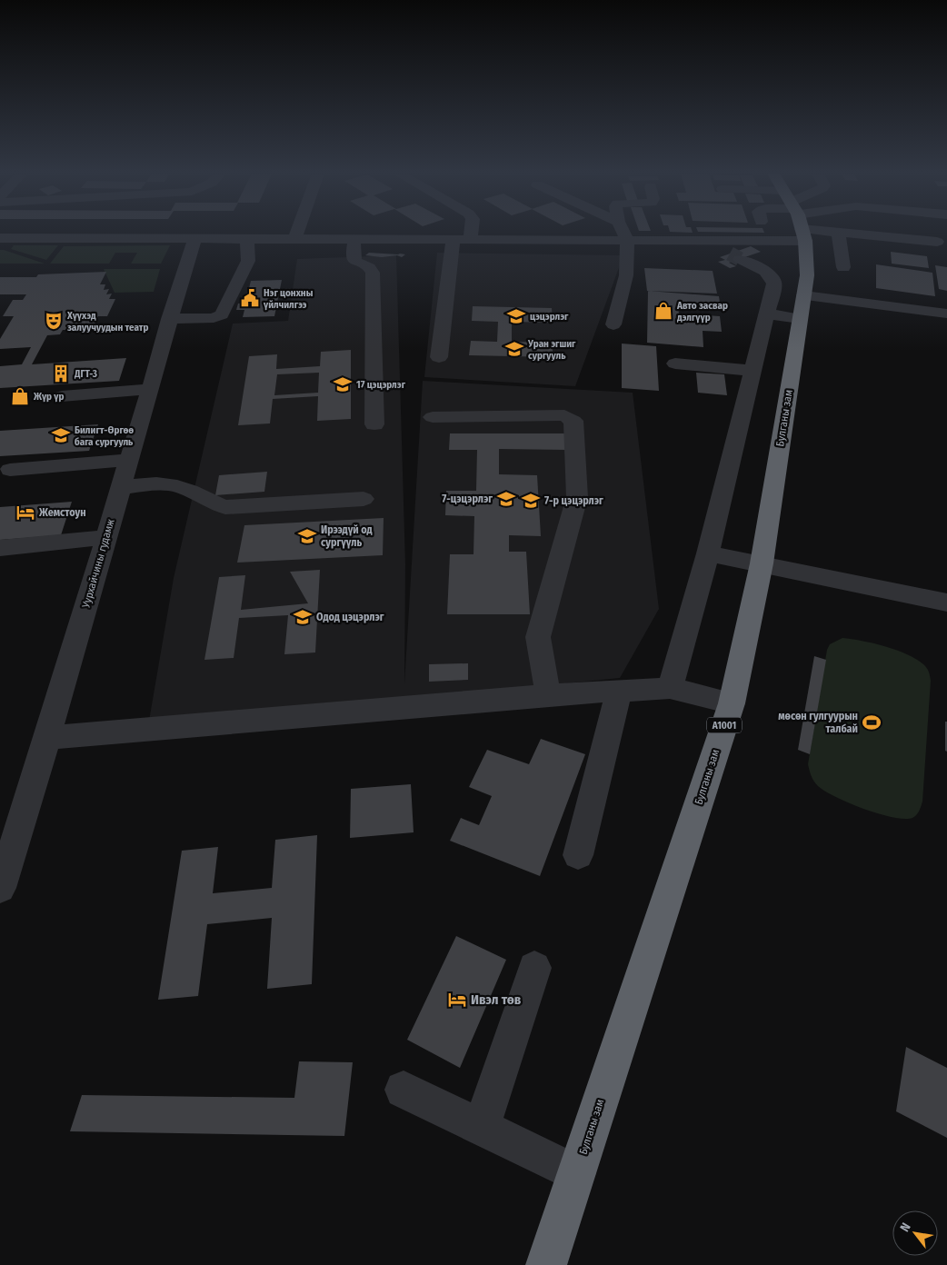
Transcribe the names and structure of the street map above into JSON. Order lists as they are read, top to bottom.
{
  "streets": {
    "highway": ["Булганы зам", "A1001"],
    "street": ["Уурхайчины гудамж"]
  },
  "places": {
    "public building": ["Нэг цонхны үйлчилгээ"],
    "shop": ["Авто засвар дэлгүүр", "Жүр үр"],
    "school or university": [
      "цэцэрлэг",
      "Уран эгшиг сургууль",
      "17 цэцэрлэг",
      "Билигт-Өргөө бага сургууль",
      "7-цэцэрлэг",
      "7-р цэцэрлэг",
      "Ирээдүй од сургүүль",
      "Одод цэцэрлэг"
    ],
    "theatre": ["Хүүхэд залуучуудын театр"],
    "building": ["ДГТ-3"],
    "hotel": ["Жемстоун", "Ивэл төв"],
    "sports": ["мөсөн гулгуурын талбай"]
  },
  "north": "top left"
}
